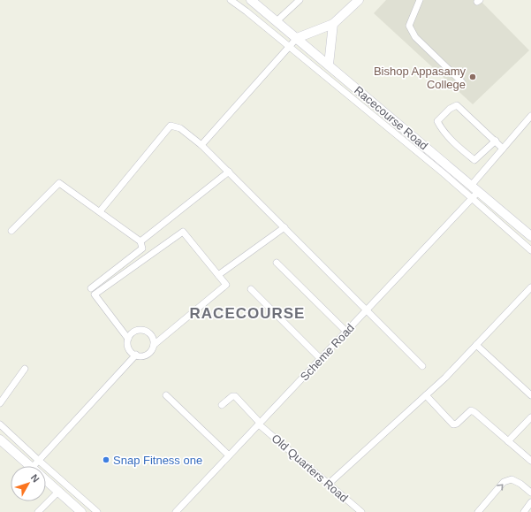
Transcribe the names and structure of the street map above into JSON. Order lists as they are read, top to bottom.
{
  "streets": {
    "street": ["Racecourse Road", "Scheme Road", "Old Quarters Road"]
  },
  "crossings": [
    ["Racecourse Road", "Scheme Road"],
    ["Scheme Road", "Old Quarters Road"]
  ],
  "districts": ["RACECOURSE"],
  "places": ["Bishop Appasamy College", "Snap Fitness one"],
  "north": "top right"
}
